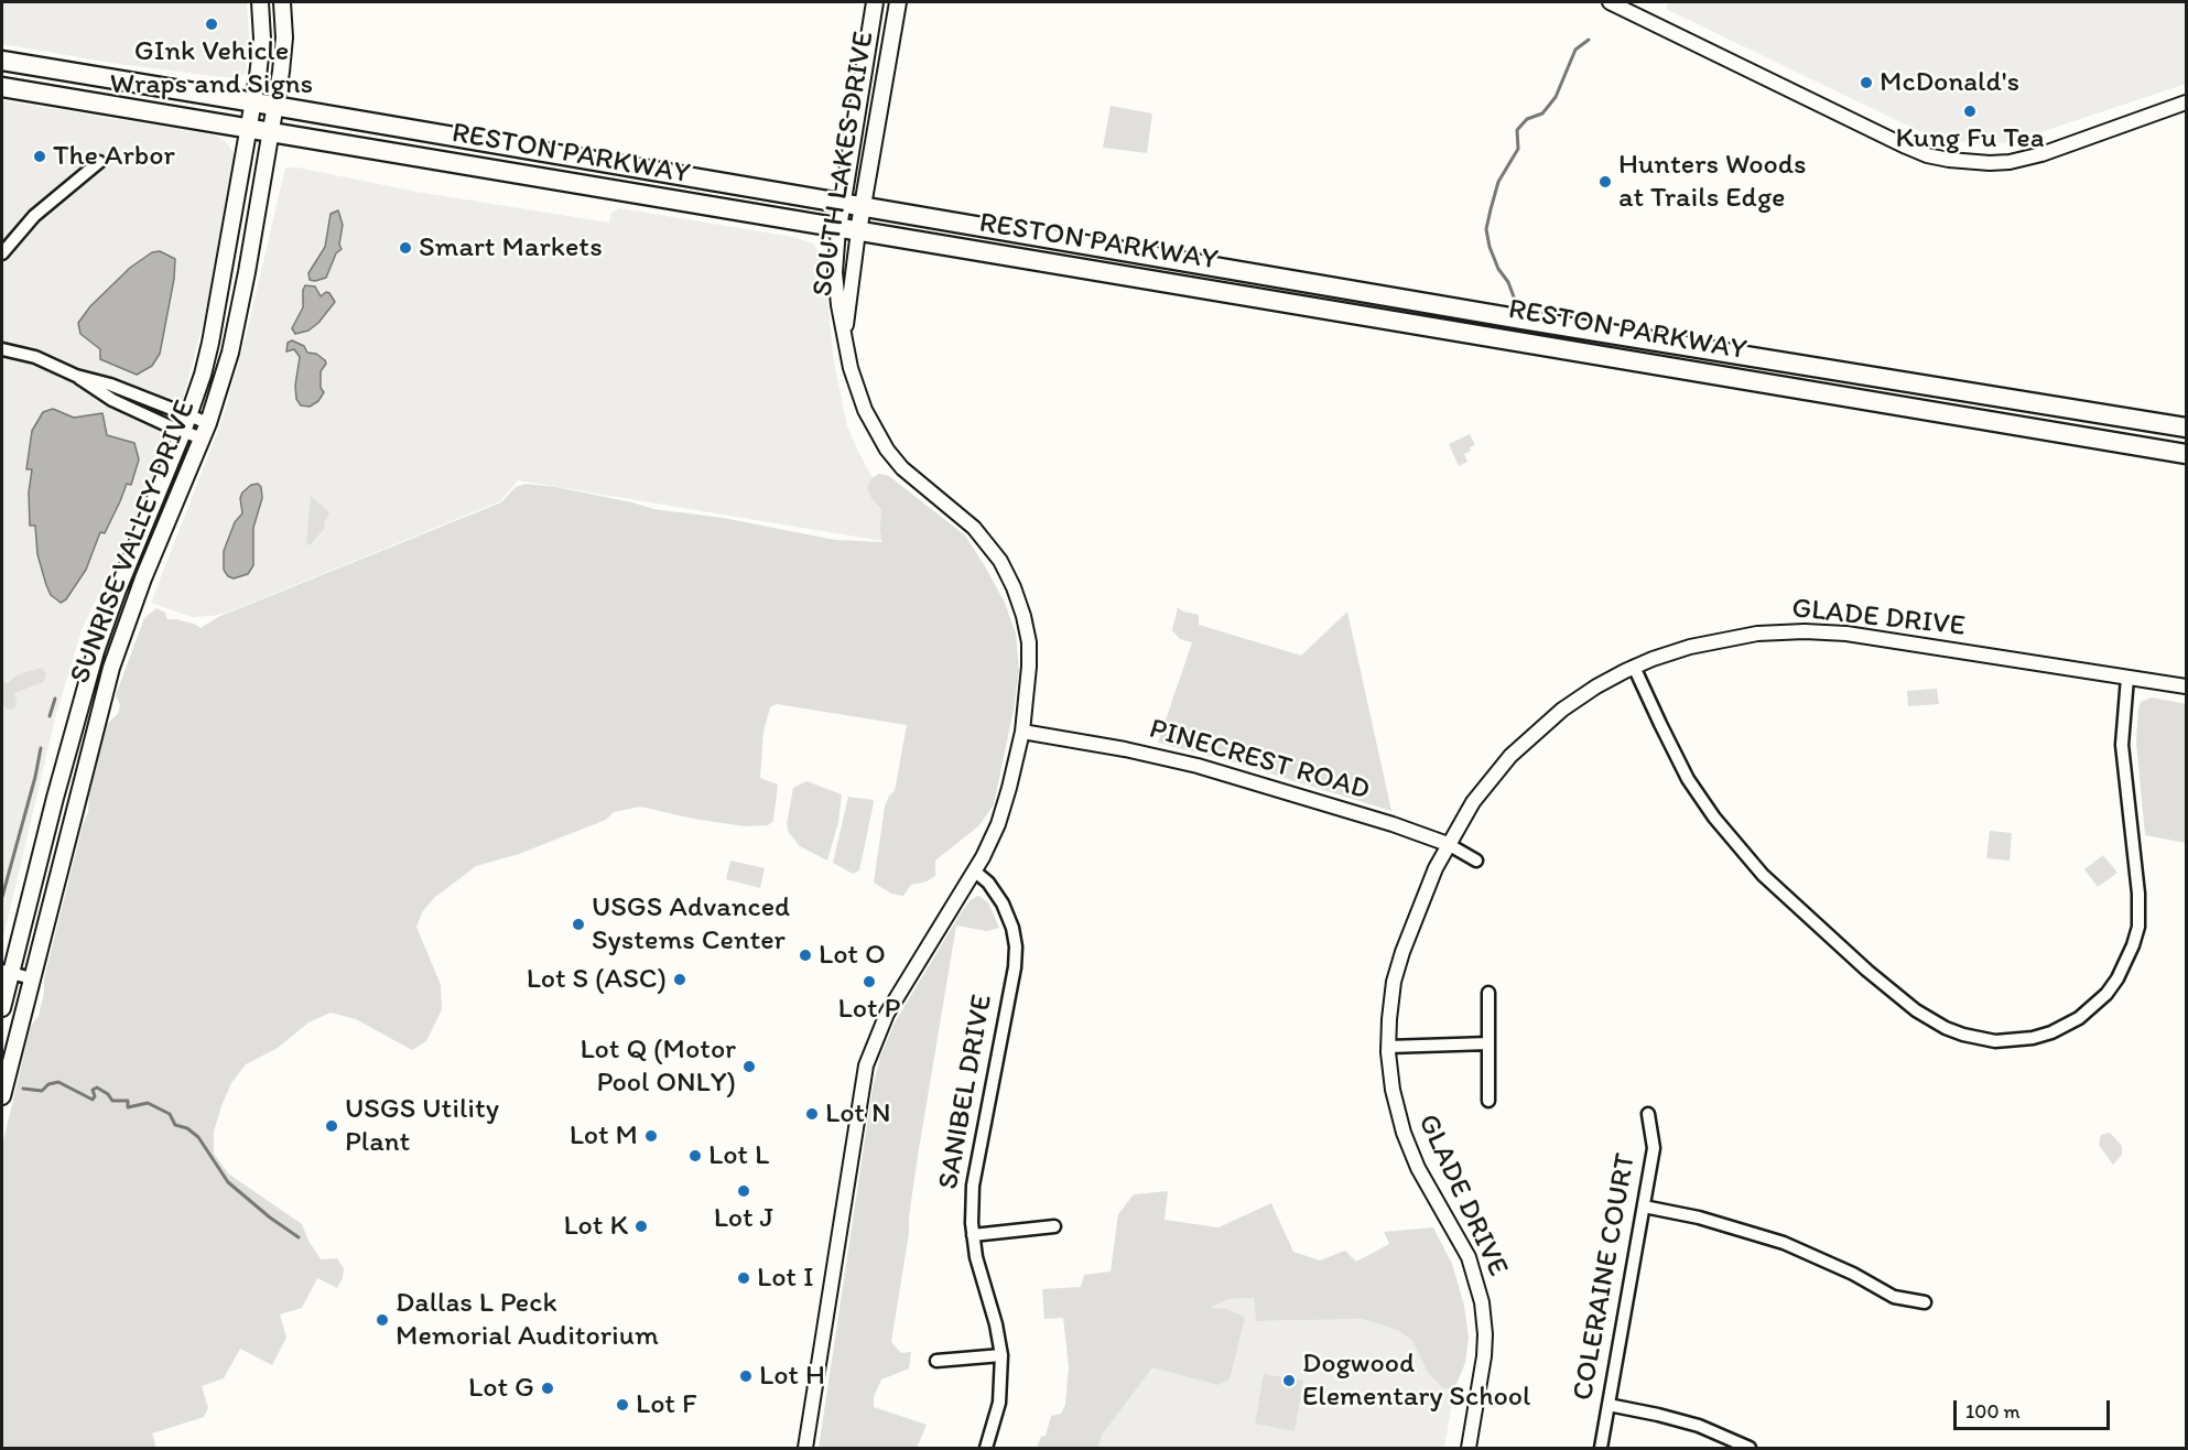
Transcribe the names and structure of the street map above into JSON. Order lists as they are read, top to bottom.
{
  "streets": {
    "main road": ["RESTON PARKWAY", "SOUTH LAKES DRIVE", "SUNRISE VALLEY DRIVE"],
    "street": [
      "GLADE DRIVE",
      "PINECREST ROAD",
      "SANIBEL DRIVE",
      "COLERAINE COURT"
    ]
  },
  "crossings": [
    ["RESTON PARKWAY", "SOUTH LAKES DRIVE"],
    ["RESTON PARKWAY", "SUNRISE VALLEY DRIVE"],
    ["SOUTH LAKES DRIVE", "PINECREST ROAD"],
    ["SOUTH LAKES DRIVE", "SANIBEL DRIVE"],
    ["GLADE DRIVE", "PINECREST ROAD"]
  ],
  "places": [
    "GInk Vehicle Wraps and Signs",
    "McDonald's",
    "Kung Fu Tea",
    "The Arbor",
    "Hunters Woods at Trails Edge",
    "Smart Markets",
    "USGS Advanced Systems Center",
    "Lot O",
    "Lot S (ASC)",
    "Lot P",
    "Lot Q (Motor Pool ONLY)",
    "Lot N",
    "USGS Utility Plant",
    "Lot M",
    "Lot L",
    "Lot J",
    "Lot K",
    "Lot I",
    "Dallas L Peck Memorial Auditorium",
    "Lot H",
    "Dogwood Elementary School",
    "Lot G",
    "Lot F"
  ],
  "scale_bar": "100 m"
}
